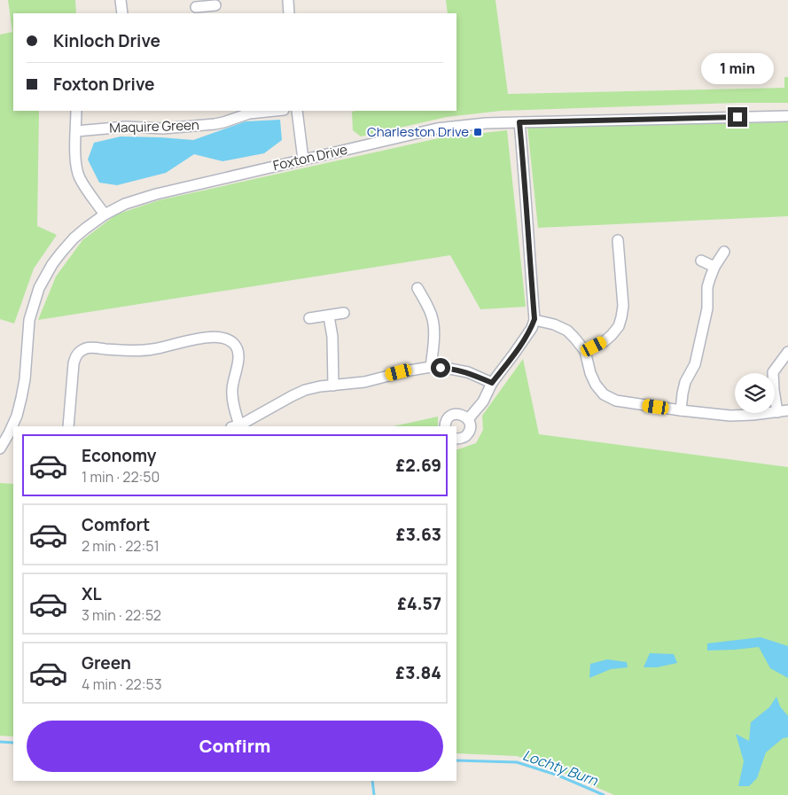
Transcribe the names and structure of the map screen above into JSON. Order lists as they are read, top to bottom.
{
  "streets": {
    "street": ["Maquire Green", "Foxton Drive"]
  },
  "water": ["Lochty Burn"],
  "places": {
    "transit": ["Charleston Drive"]
  },
  "page": {
    "banner": ["Kinloch Drive", "Foxton Drive"],
    "bubble": "1 min",
    "list": [
      {
        "name": "Economy",
        "note": "1 min · 22:50",
        "value": "£2.69"
      },
      {
        "name": "Comfort",
        "note": "2 min · 22:51",
        "value": "£3.63"
      },
      {
        "name": "XL",
        "note": "3 min · 22:52",
        "value": "£4.57"
      },
      {
        "name": "Green",
        "note": "4 min · 22:53",
        "value": "£3.84"
      }
    ],
    "buttons": "Confirm"
  }
}
